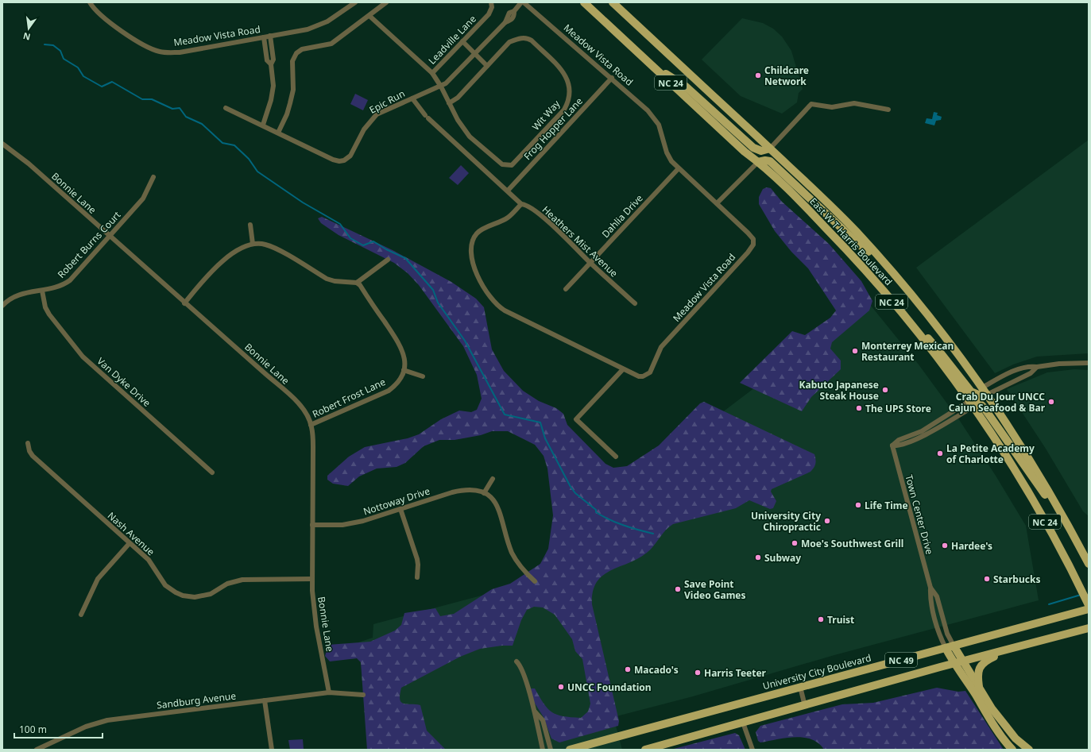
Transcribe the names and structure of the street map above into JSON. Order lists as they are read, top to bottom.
{
  "streets": {
    "main road": [
      "NC 24",
      "East W T Harris Boulevard",
      "NC 49",
      "University City Boulevard"
    ],
    "street": [
      "Meadow Vista Road",
      "Leadville Lane",
      "Epic Run",
      "Wit Way",
      "Frog Hopper Lane",
      "Bonnie Lane",
      "Dahlia Drive",
      "Heathers Mist Avenue",
      "Robert Burns Court",
      "Van Dyke Drive",
      "Robert Frost Lane",
      "Nottoway Drive",
      "Town Center Drive",
      "Nash Avenue",
      "Sandburg Avenue"
    ]
  },
  "crossings": [
    ["Meadow Vista Road", "Frog Hopper Lane"],
    ["Meadow Vista Road", "Dahlia Drive"],
    ["Meadow Vista Road", "Heathers Mist Avenue"],
    ["Leadville Lane", "Wit Way"],
    ["Epic Run", "Wit Way"],
    ["Epic Run", "Heathers Mist Avenue"],
    ["Frog Hopper Lane", "Heathers Mist Avenue"],
    ["Bonnie Lane", "Robert Burns Court"],
    ["Bonnie Lane", "Robert Frost Lane"],
    ["Bonnie Lane", "Nottoway Drive"],
    ["Bonnie Lane", "Nash Avenue"],
    ["Bonnie Lane", "Sandburg Avenue"],
    ["Dahlia Drive", "Heathers Mist Avenue"],
    ["Robert Burns Court", "Van Dyke Drive"],
    ["Town Center Drive", "University City Boulevard"]
  ],
  "places": [
    "Childcare Network",
    "Monterrey Mexican Restaurant",
    "Kabuto Japanese Steak House",
    "Crab Du Jour UNCC Cajun Seafood & Bar",
    "The UPS Store",
    "La Petite Academy of Charlotte",
    "Life Time",
    "University City Chiropractic",
    "Moe's Southwest Grill",
    "Hardee's",
    "Subway",
    "Starbucks",
    "Save Point Video Games",
    "Truist",
    "Macado's",
    "Harris Teeter",
    "UNCC Foundation"
  ],
  "scale_bar": "100 m",
  "north": "bottom"
}
